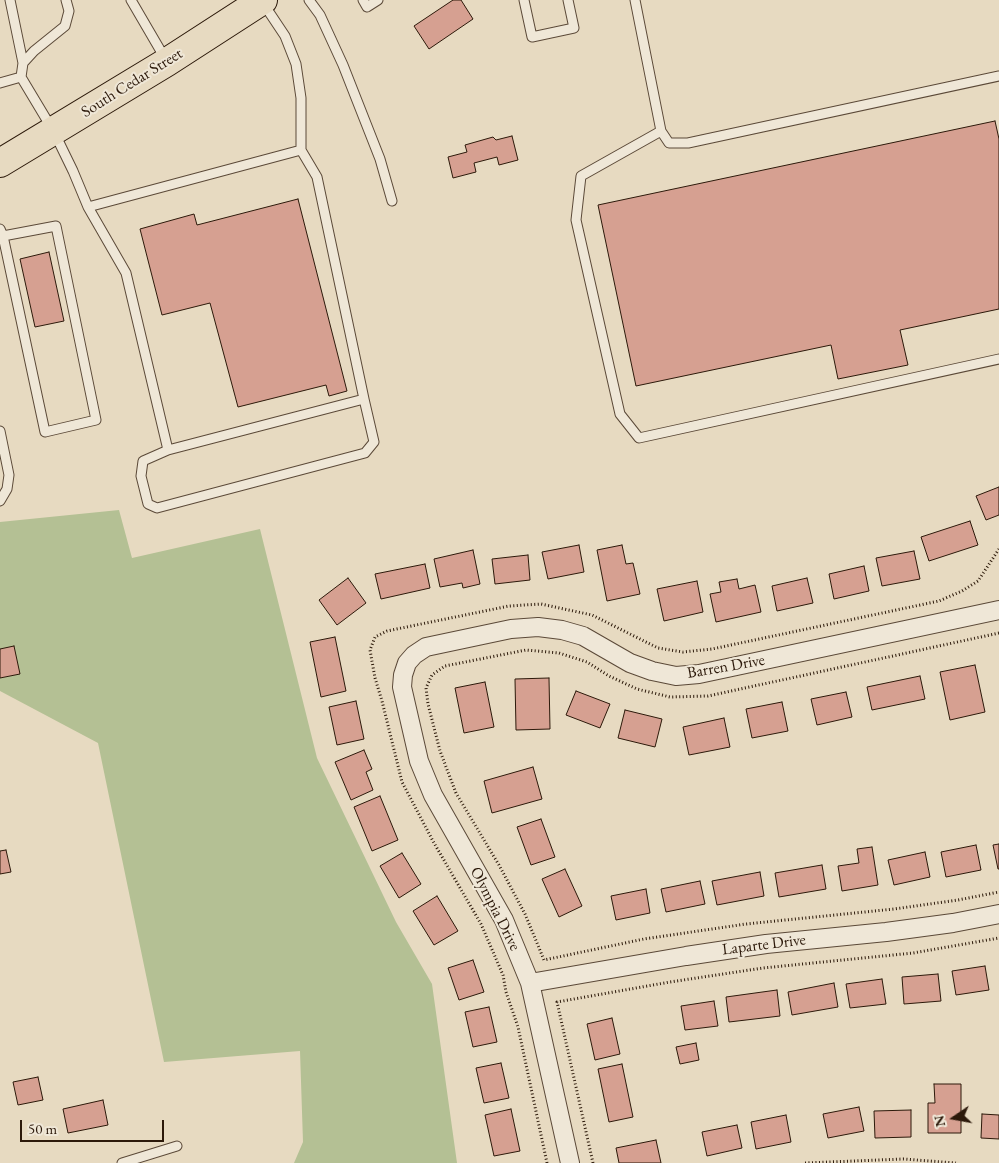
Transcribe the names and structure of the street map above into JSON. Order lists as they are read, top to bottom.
{
  "streets": {
    "main road": ["South Cedar Street"],
    "street": ["Barren Drive", "Olympia Drive", "Laparte Drive"]
  },
  "crossings": [
    ["Barren Drive", "Olympia Drive"],
    ["Olympia Drive", "Laparte Drive"]
  ],
  "scale_bar": "50 m",
  "north": "left"
}
